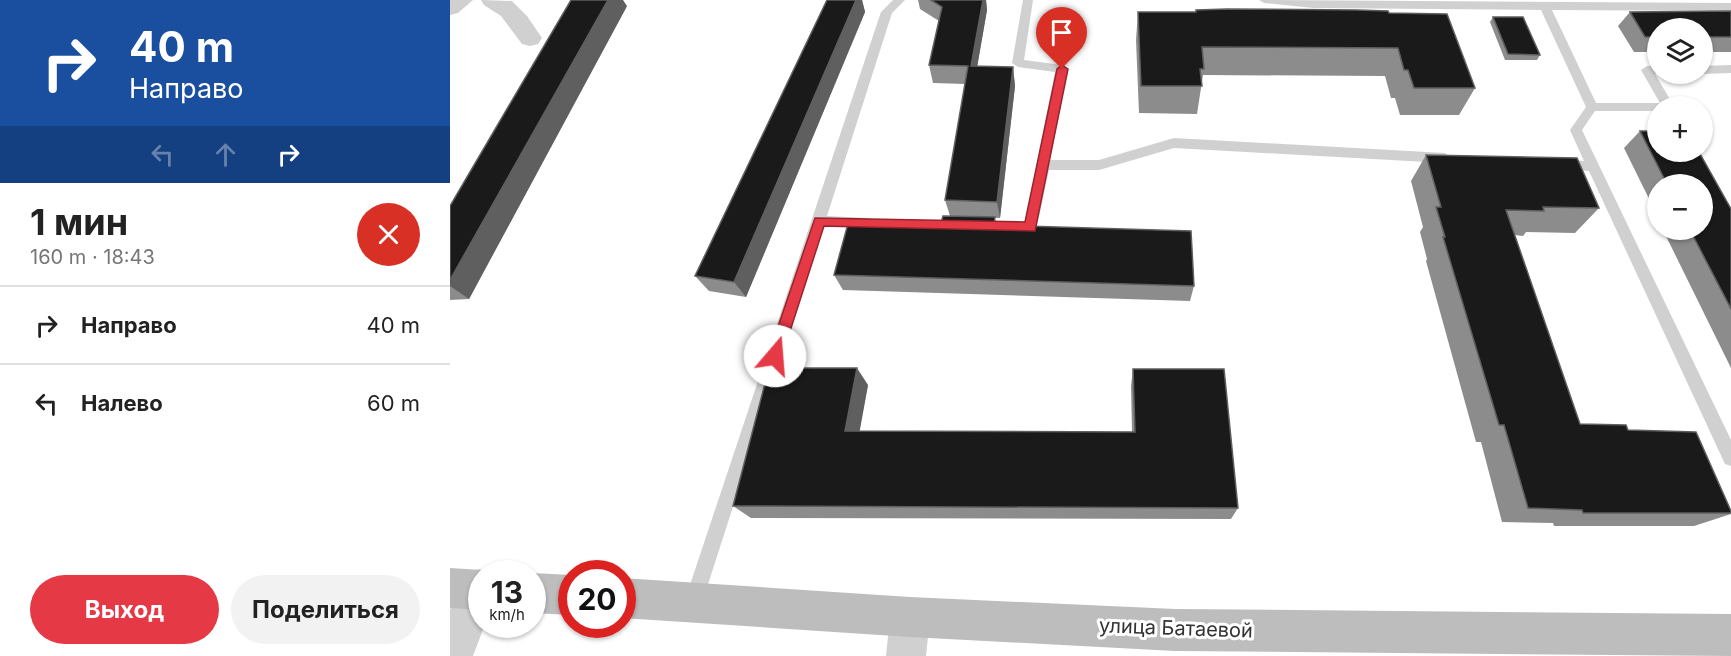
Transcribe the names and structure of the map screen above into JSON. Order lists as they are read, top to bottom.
{
  "streets": {
    "main road": ["улица Батаевой"]
  },
  "page": {
    "turn": ["40 m", "Направо"],
    "map_buttons": ["+", "−"],
    "heading": ["1 мин", "160 m · 18:43"],
    "list": [
      {
        "name": "Направо",
        "value": "40 m"
      },
      {
        "name": "Налево",
        "value": "60 m"
      }
    ],
    "speed": "13 km/h",
    "limit": "20",
    "buttons": ["Выход", "Поделиться"]
  }
}
